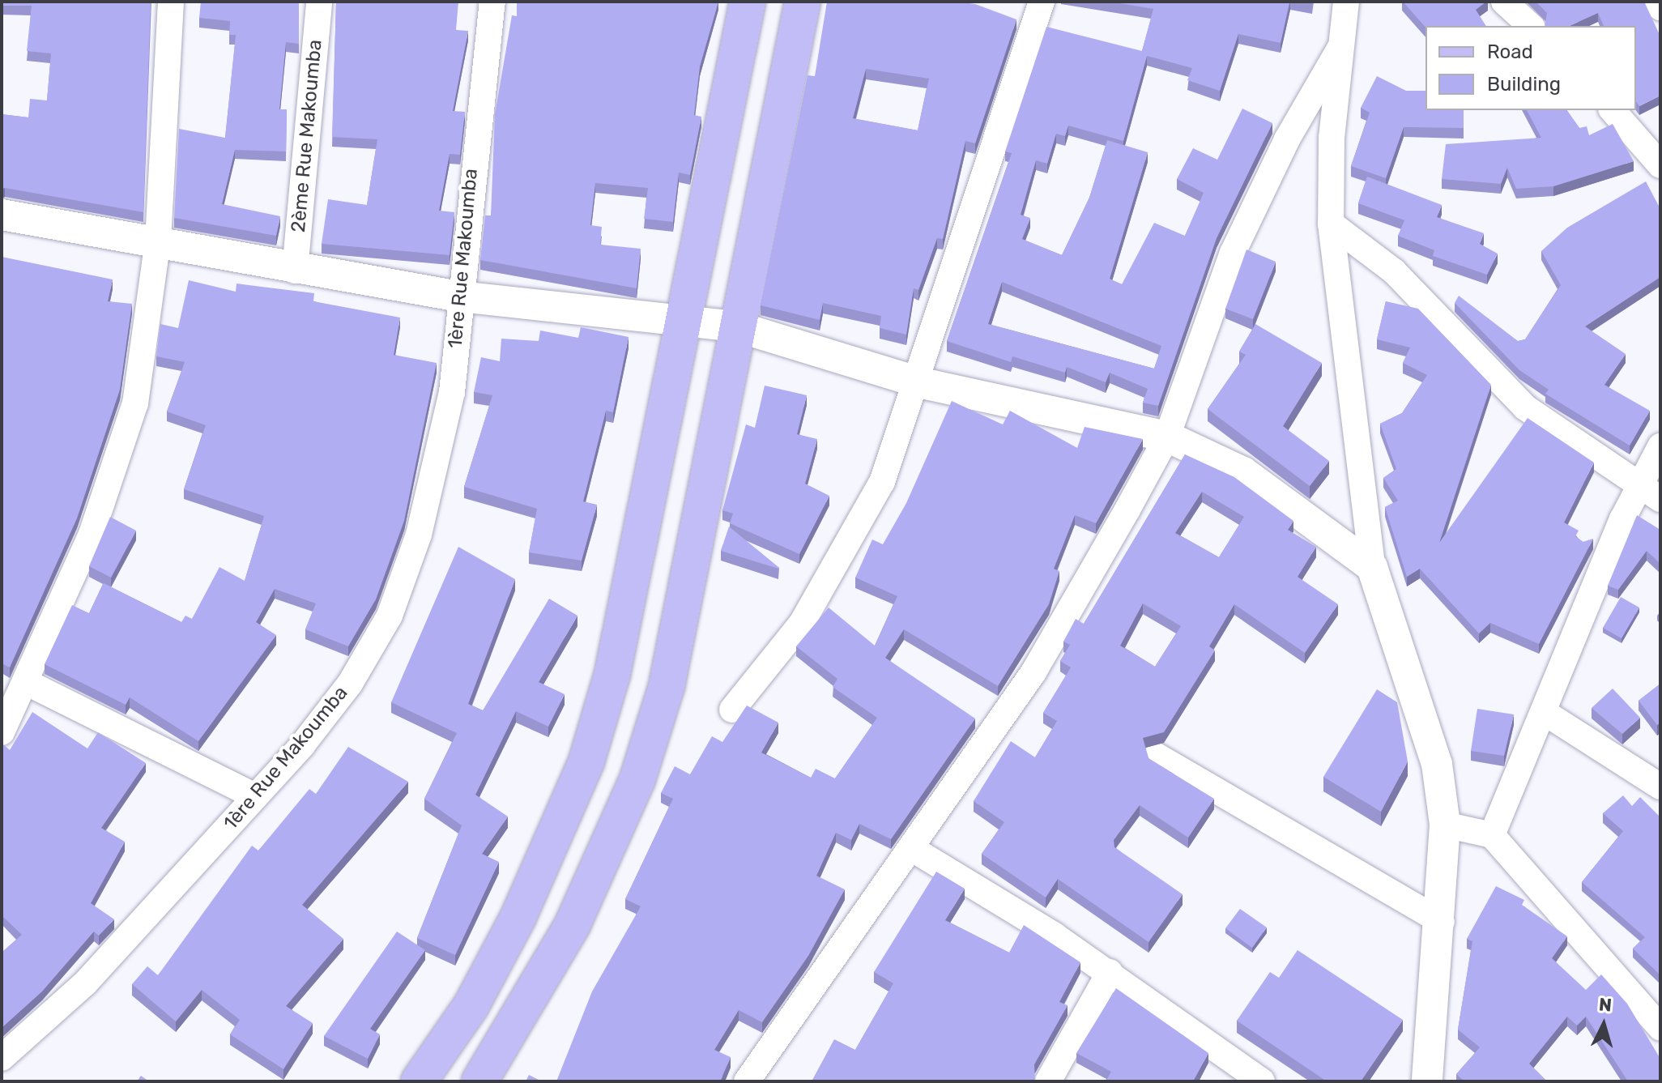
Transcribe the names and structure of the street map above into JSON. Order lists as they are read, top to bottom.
{
  "streets": {
    "street": ["2ème Rue Makoumba", "1ère Rue Makoumba"]
  },
  "legend": ["Road", "Building"],
  "north": "top"
}
